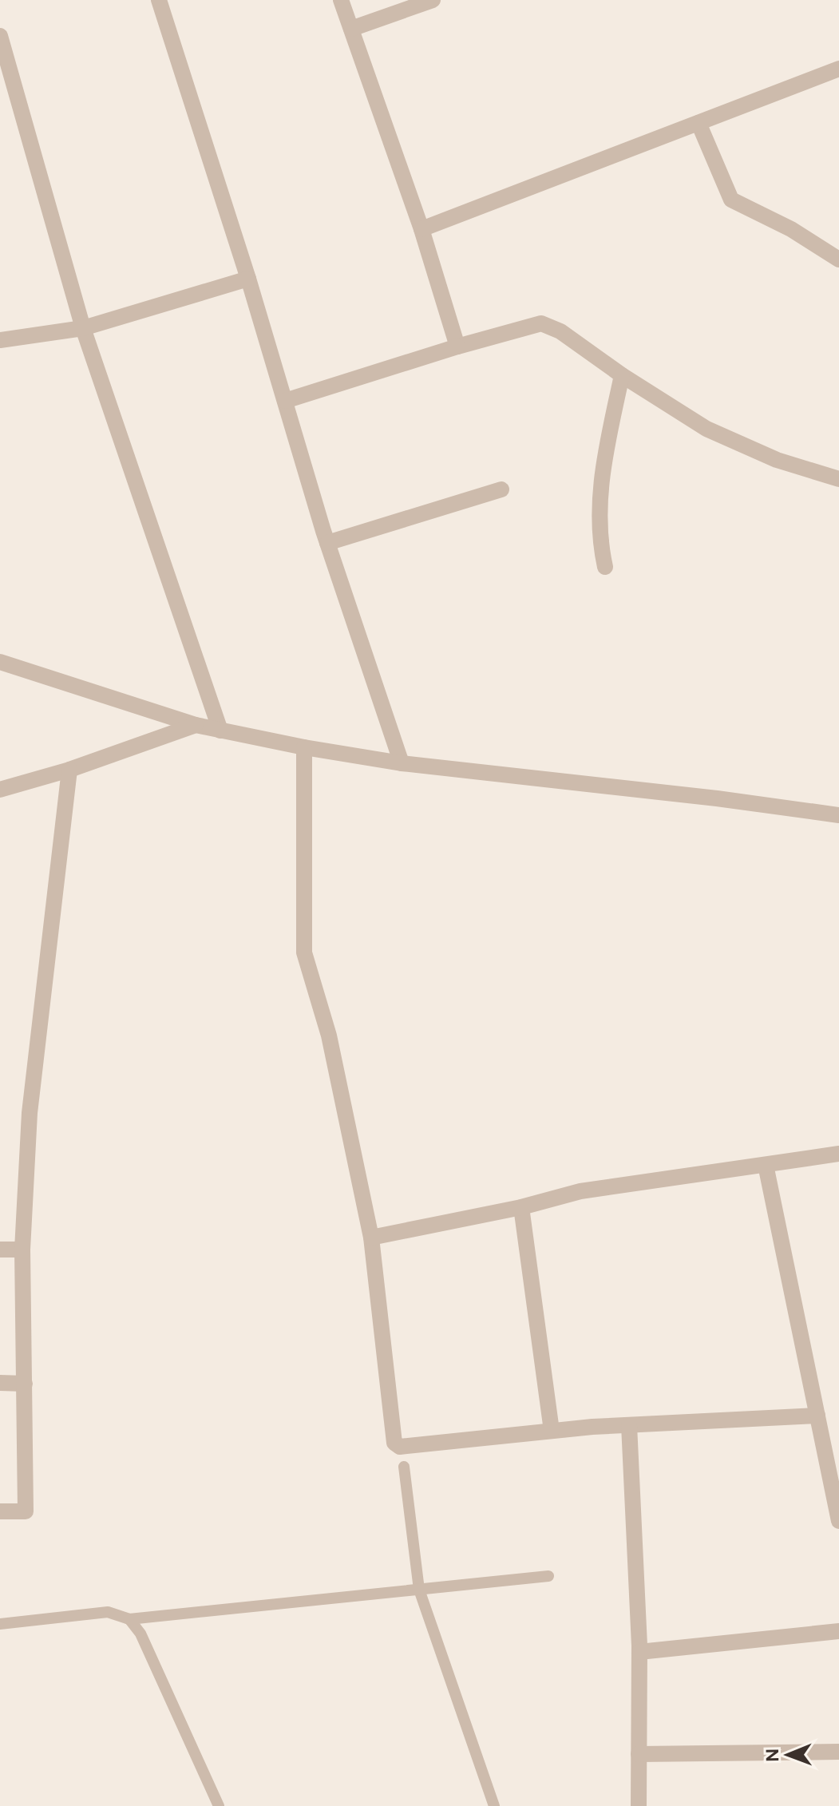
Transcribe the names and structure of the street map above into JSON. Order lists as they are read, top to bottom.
{
  "north": "left"
}
